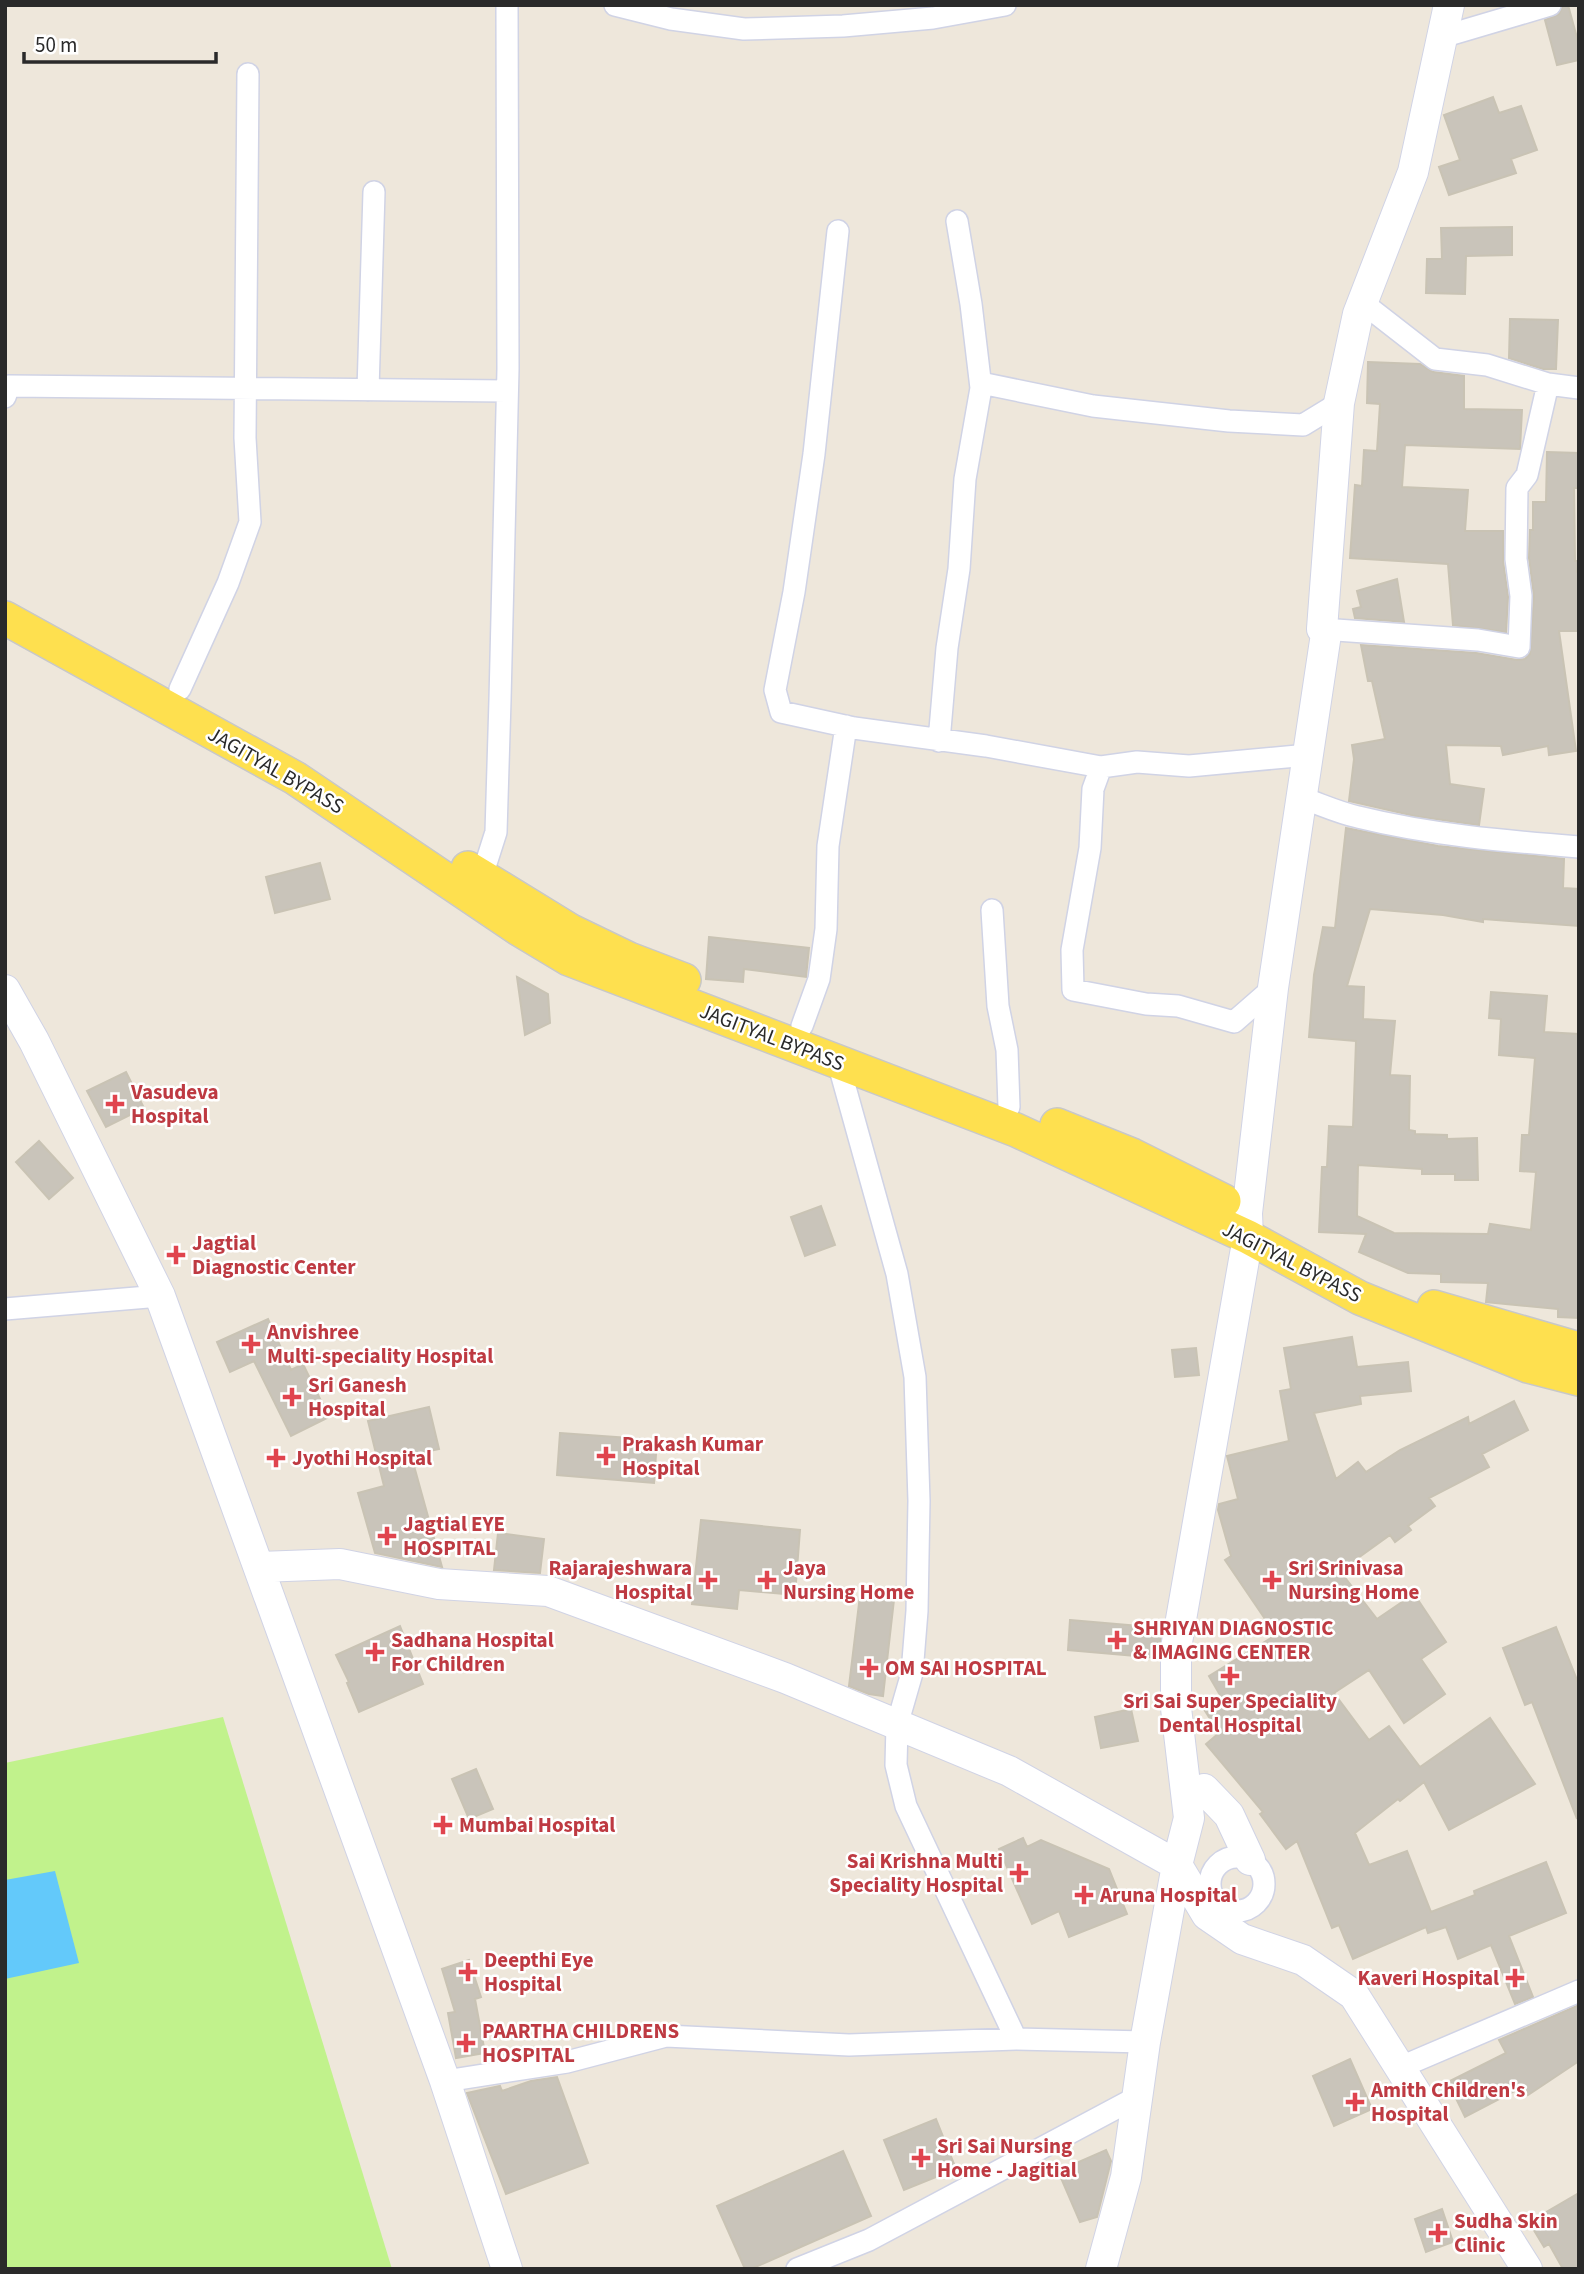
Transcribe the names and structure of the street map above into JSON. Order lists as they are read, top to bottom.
{
  "streets": {
    "main road": ["JAGITYAL BYPASS"]
  },
  "places": {
    "health": [
      "Vasudeva Hospital",
      "Jagtial Diagnostic Center",
      "Anvishree Multi-speciality Hospital",
      "Sri Ganesh Hospital",
      "Prakash Kumar Hospital",
      "Jyothi Hospital",
      "Jagtial EYE HOSPITAL",
      "Rajarajeshwara Hospital",
      "Jaya Nursing Home",
      "Sri Srinivasa Nursing Home",
      "SHRIYAN DIAGNOSTIC & IMAGING CENTER",
      "Sadhana Hospital For Children",
      "OM SAI HOSPITAL",
      "Sri Sai Super Speciality Dental Hospital",
      "Mumbai Hospital",
      "Sai Krishna Multi Speciality Hospital",
      "Aruna Hospital",
      "Deepthi Eye Hospital",
      "Kaveri Hospital",
      "PAARTHA CHILDRENS HOSPITAL",
      "Amith Children's Hospital",
      "Sri Sai Nursing Home - Jagitial",
      "Sudha Skin Clinic"
    ]
  },
  "scale_bar": "50 m"
}
